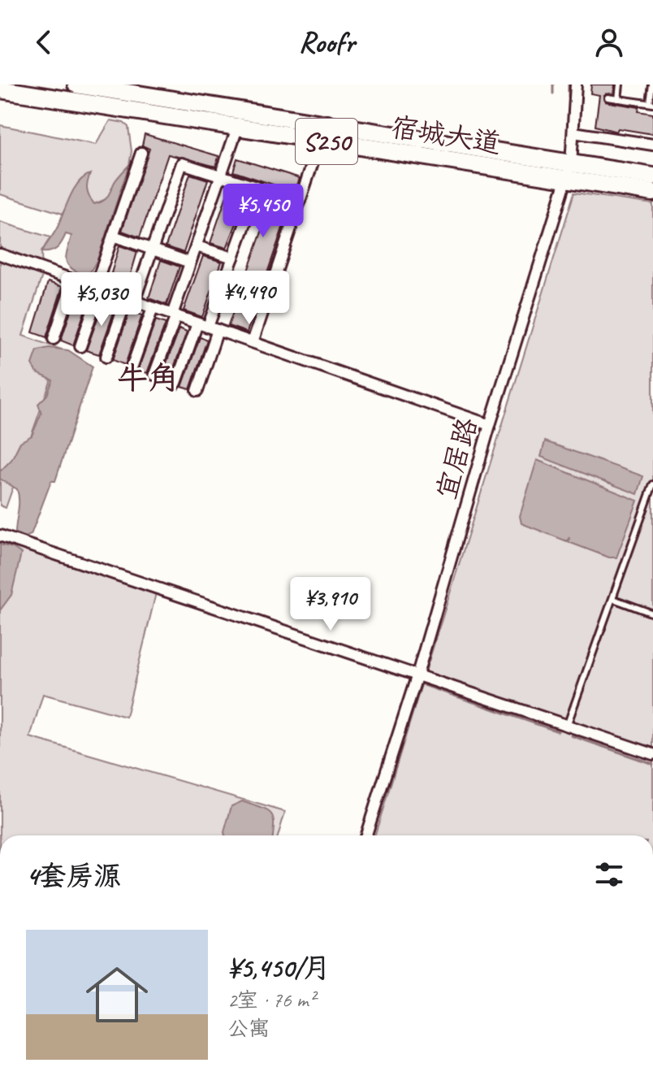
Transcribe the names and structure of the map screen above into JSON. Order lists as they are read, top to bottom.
{
  "streets": {
    "main road": ["宿城大道", "S250"],
    "street": ["宜居路"]
  },
  "crossings": [
    ["宿城大道", "宜居路"]
  ],
  "districts": ["牛角"],
  "page": {
    "header": "Roofr",
    "price": [
      "¥5,450",
      "¥4,490",
      "¥5,030",
      "¥3,910"
    ],
    "heading": "4套房源",
    "list": [
      {
        "name": "¥5,450/月",
        "note": "2室 · 76 m² · 公寓"
      }
    ]
  }
}
